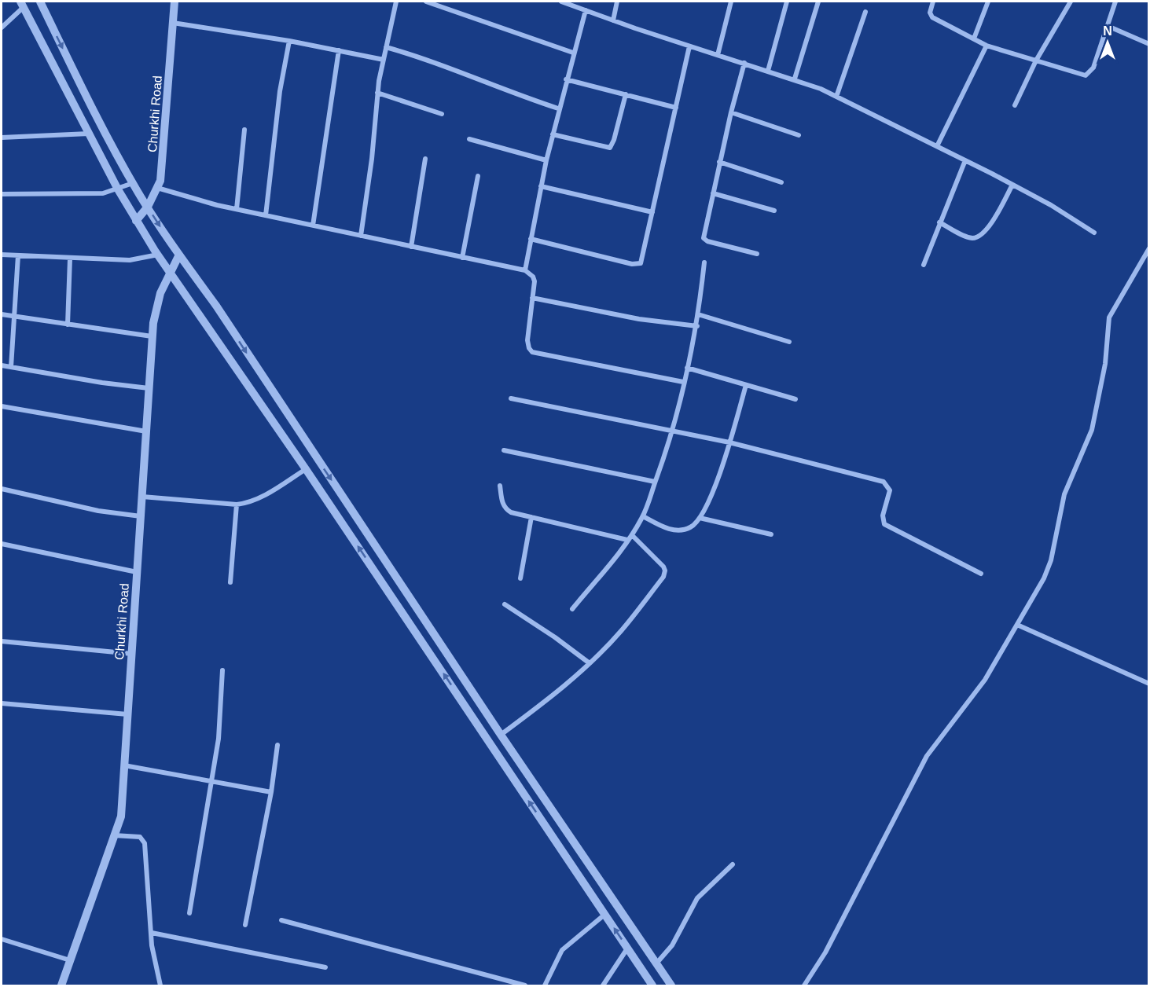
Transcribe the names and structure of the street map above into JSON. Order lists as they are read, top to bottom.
{
  "streets": {
    "street": ["Churkhi Road"]
  },
  "north": "top"
}
